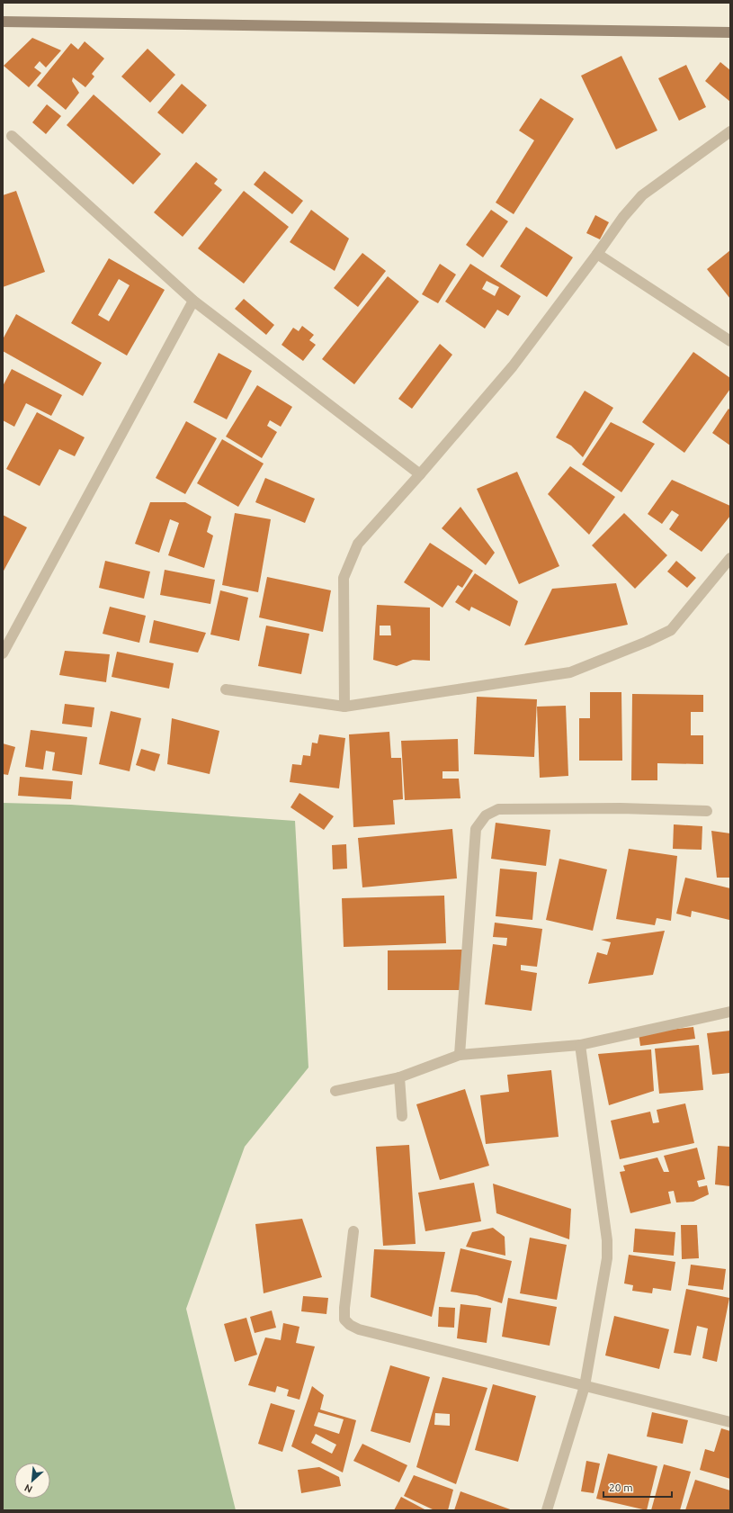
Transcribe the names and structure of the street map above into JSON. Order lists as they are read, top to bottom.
{
  "scale_bar": "20 m",
  "north": "bottom left"
}
